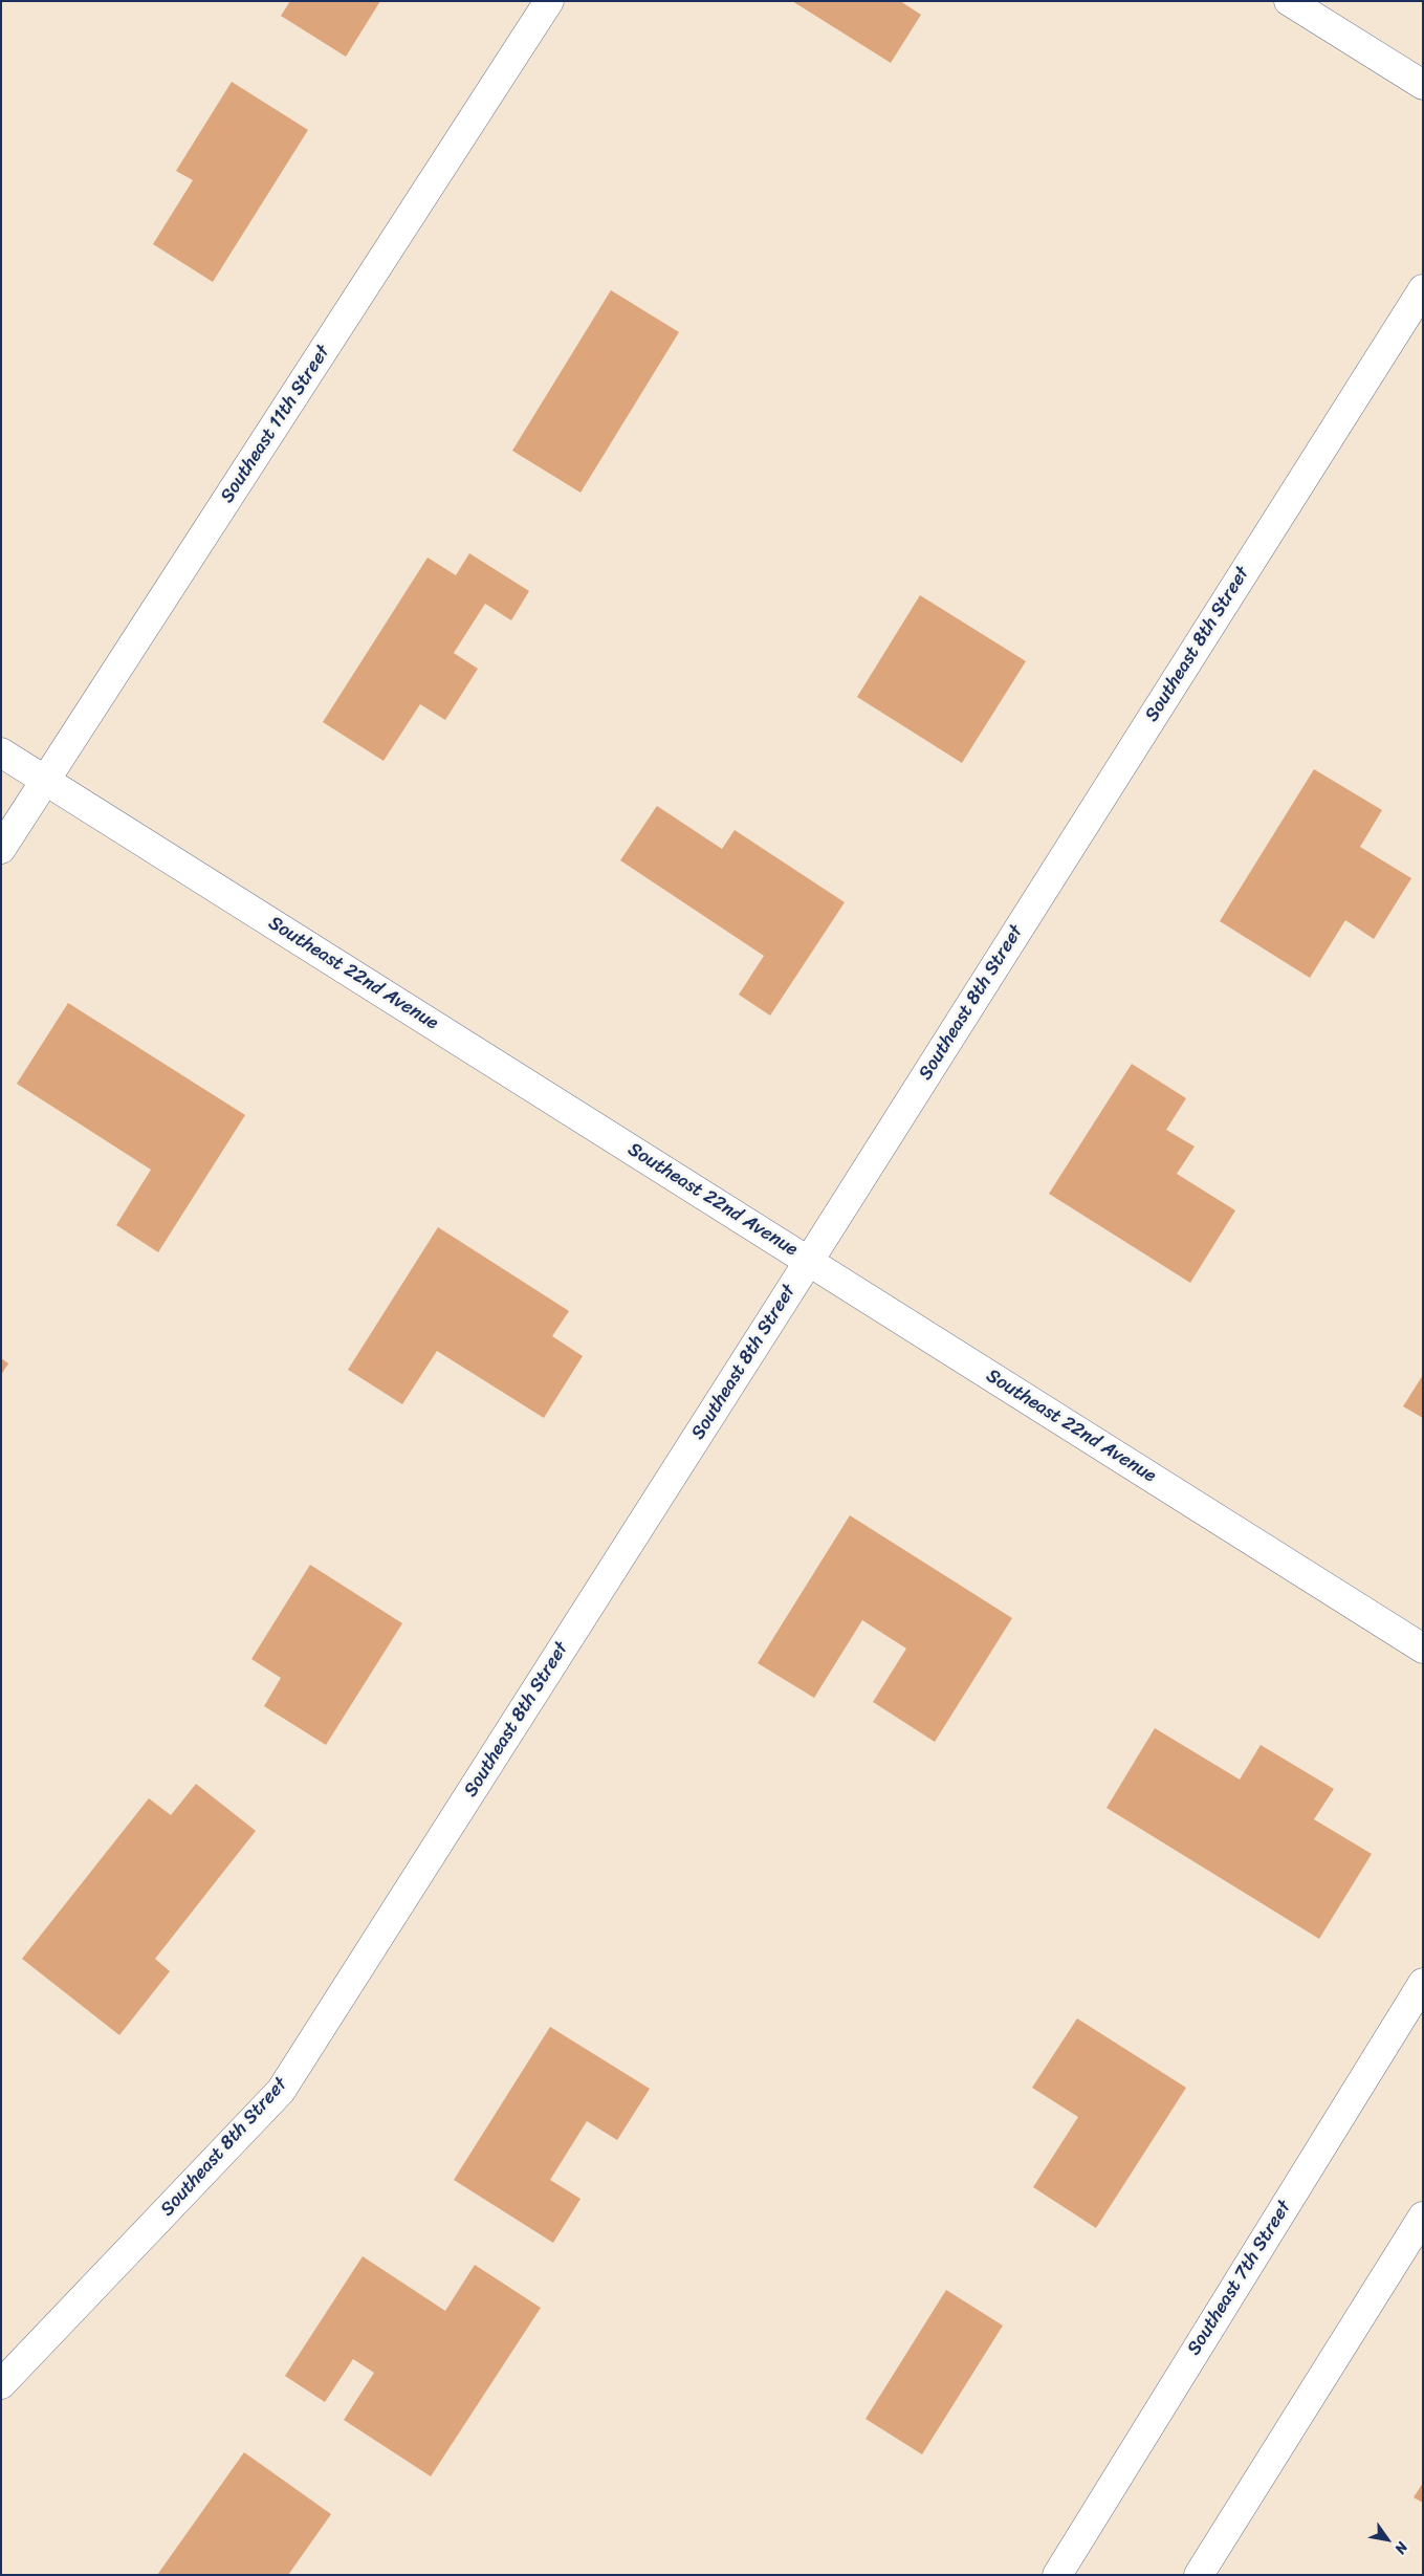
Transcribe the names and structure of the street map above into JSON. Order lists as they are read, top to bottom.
{
  "streets": {
    "street": [
      "Southeast 11th Street",
      "Southeast 8th Street",
      "Southeast 22nd Avenue",
      "Southeast 7th Street"
    ]
  },
  "crossings": [
    ["Southeast 11th Street", "Southeast 22nd Avenue"],
    ["Southeast 8th Street", "Southeast 22nd Avenue"]
  ],
  "north": "bottom right"
}
